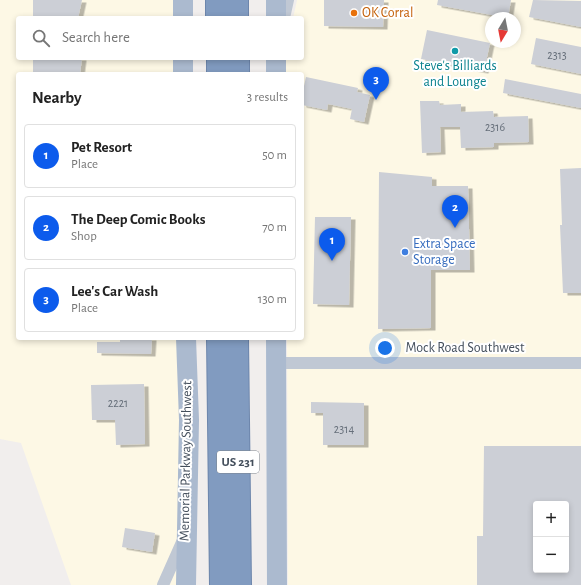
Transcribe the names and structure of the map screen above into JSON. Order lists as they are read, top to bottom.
{
  "streets": {
    "highway": ["US 231"],
    "main road": ["Memorial Parkway Southwest"],
    "street": ["Mock Road Southwest"]
  },
  "places": ["OK Corral", "Steve's Billiards and Lounge", "Extra Space Storage"],
  "house_numbers": [
    "2313",
    "2316",
    "2221",
    "2314"
  ],
  "north": "bottom",
  "page": {
    "search": "Search here",
    "pins": ["3", "2", "1"],
    "heading": ["Nearby", "3 results"],
    "list": [
      {
        "mark": "1",
        "name": "Pet Resort",
        "note": "Place",
        "value": "50 m"
      },
      {
        "mark": "2",
        "name": "The Deep Comic Books",
        "note": "Shop",
        "value": "70 m"
      },
      {
        "mark": "3",
        "name": "Lee's Car Wash",
        "note": "Place",
        "value": "130 m"
      }
    ],
    "map_buttons": ["+", "−"]
  }
}
